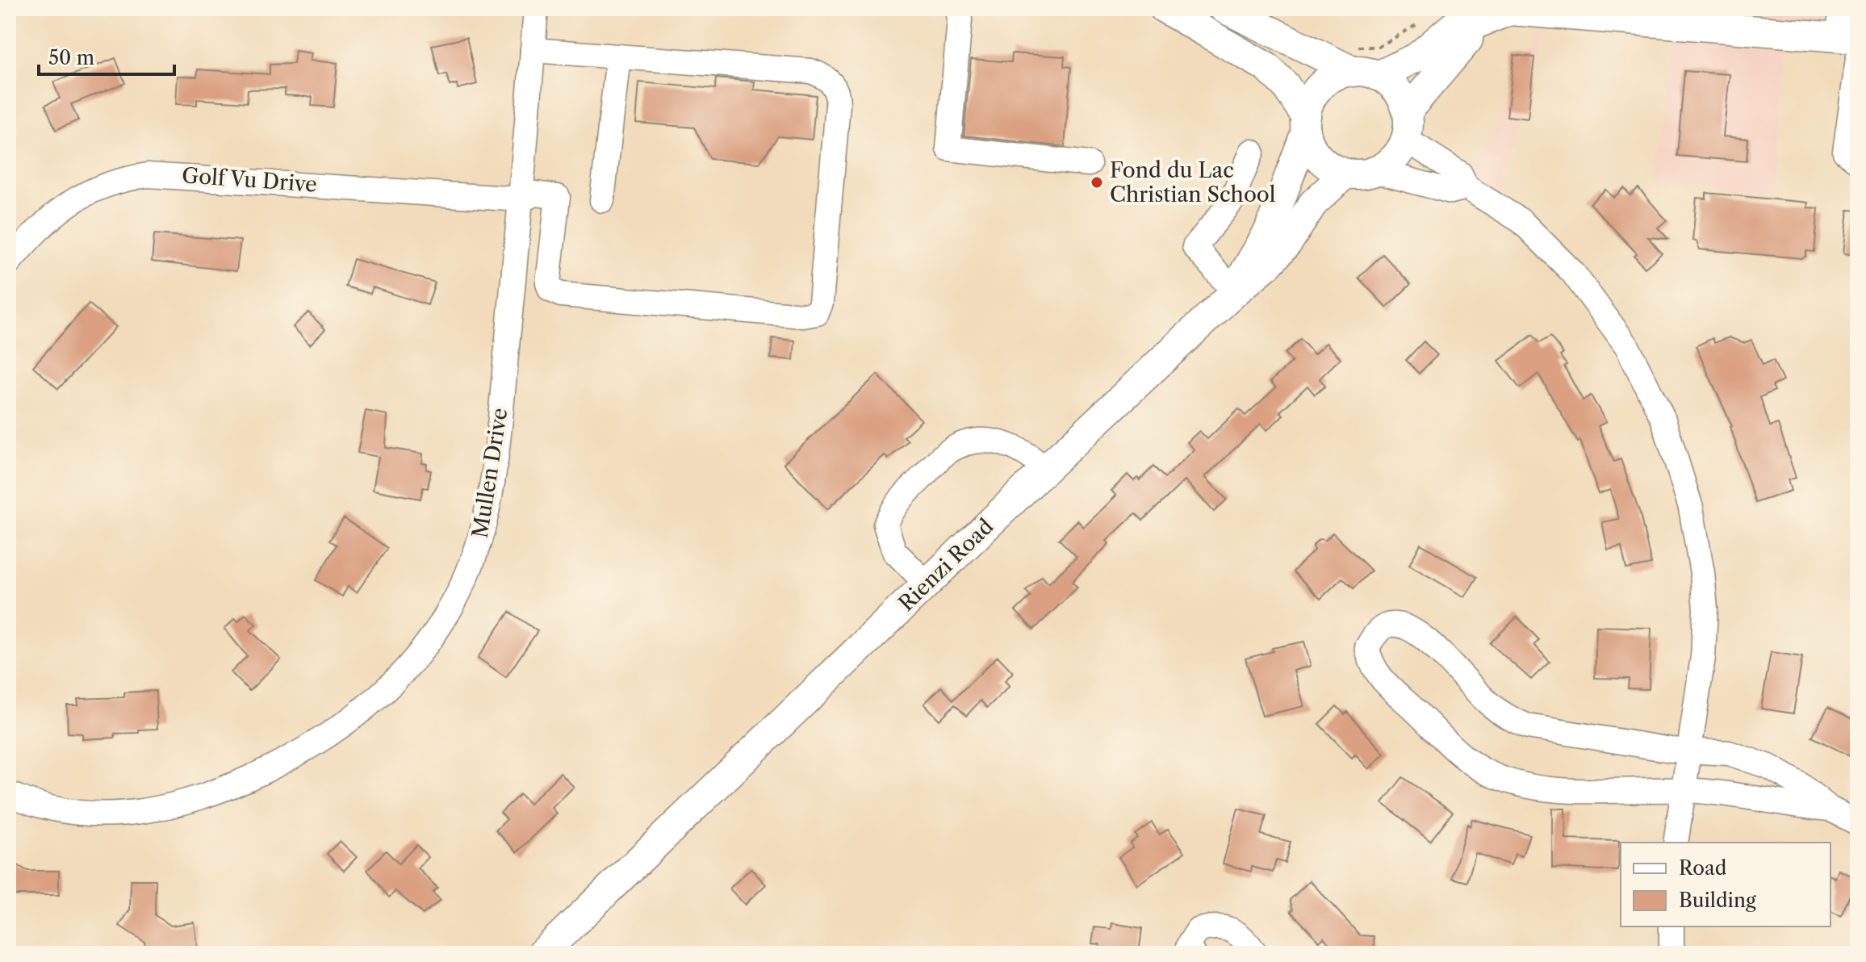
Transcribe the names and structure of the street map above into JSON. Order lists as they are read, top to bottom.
{
  "streets": {
    "main road": ["Rienzi Road"],
    "street": ["Golf Vu Drive", "Mullen Drive"]
  },
  "crossings": [
    ["Golf Vu Drive", "Mullen Drive"]
  ],
  "places": ["Fond du Lac Christian School"],
  "legend": ["Road", "Building"],
  "scale_bar": "50 m"
}
